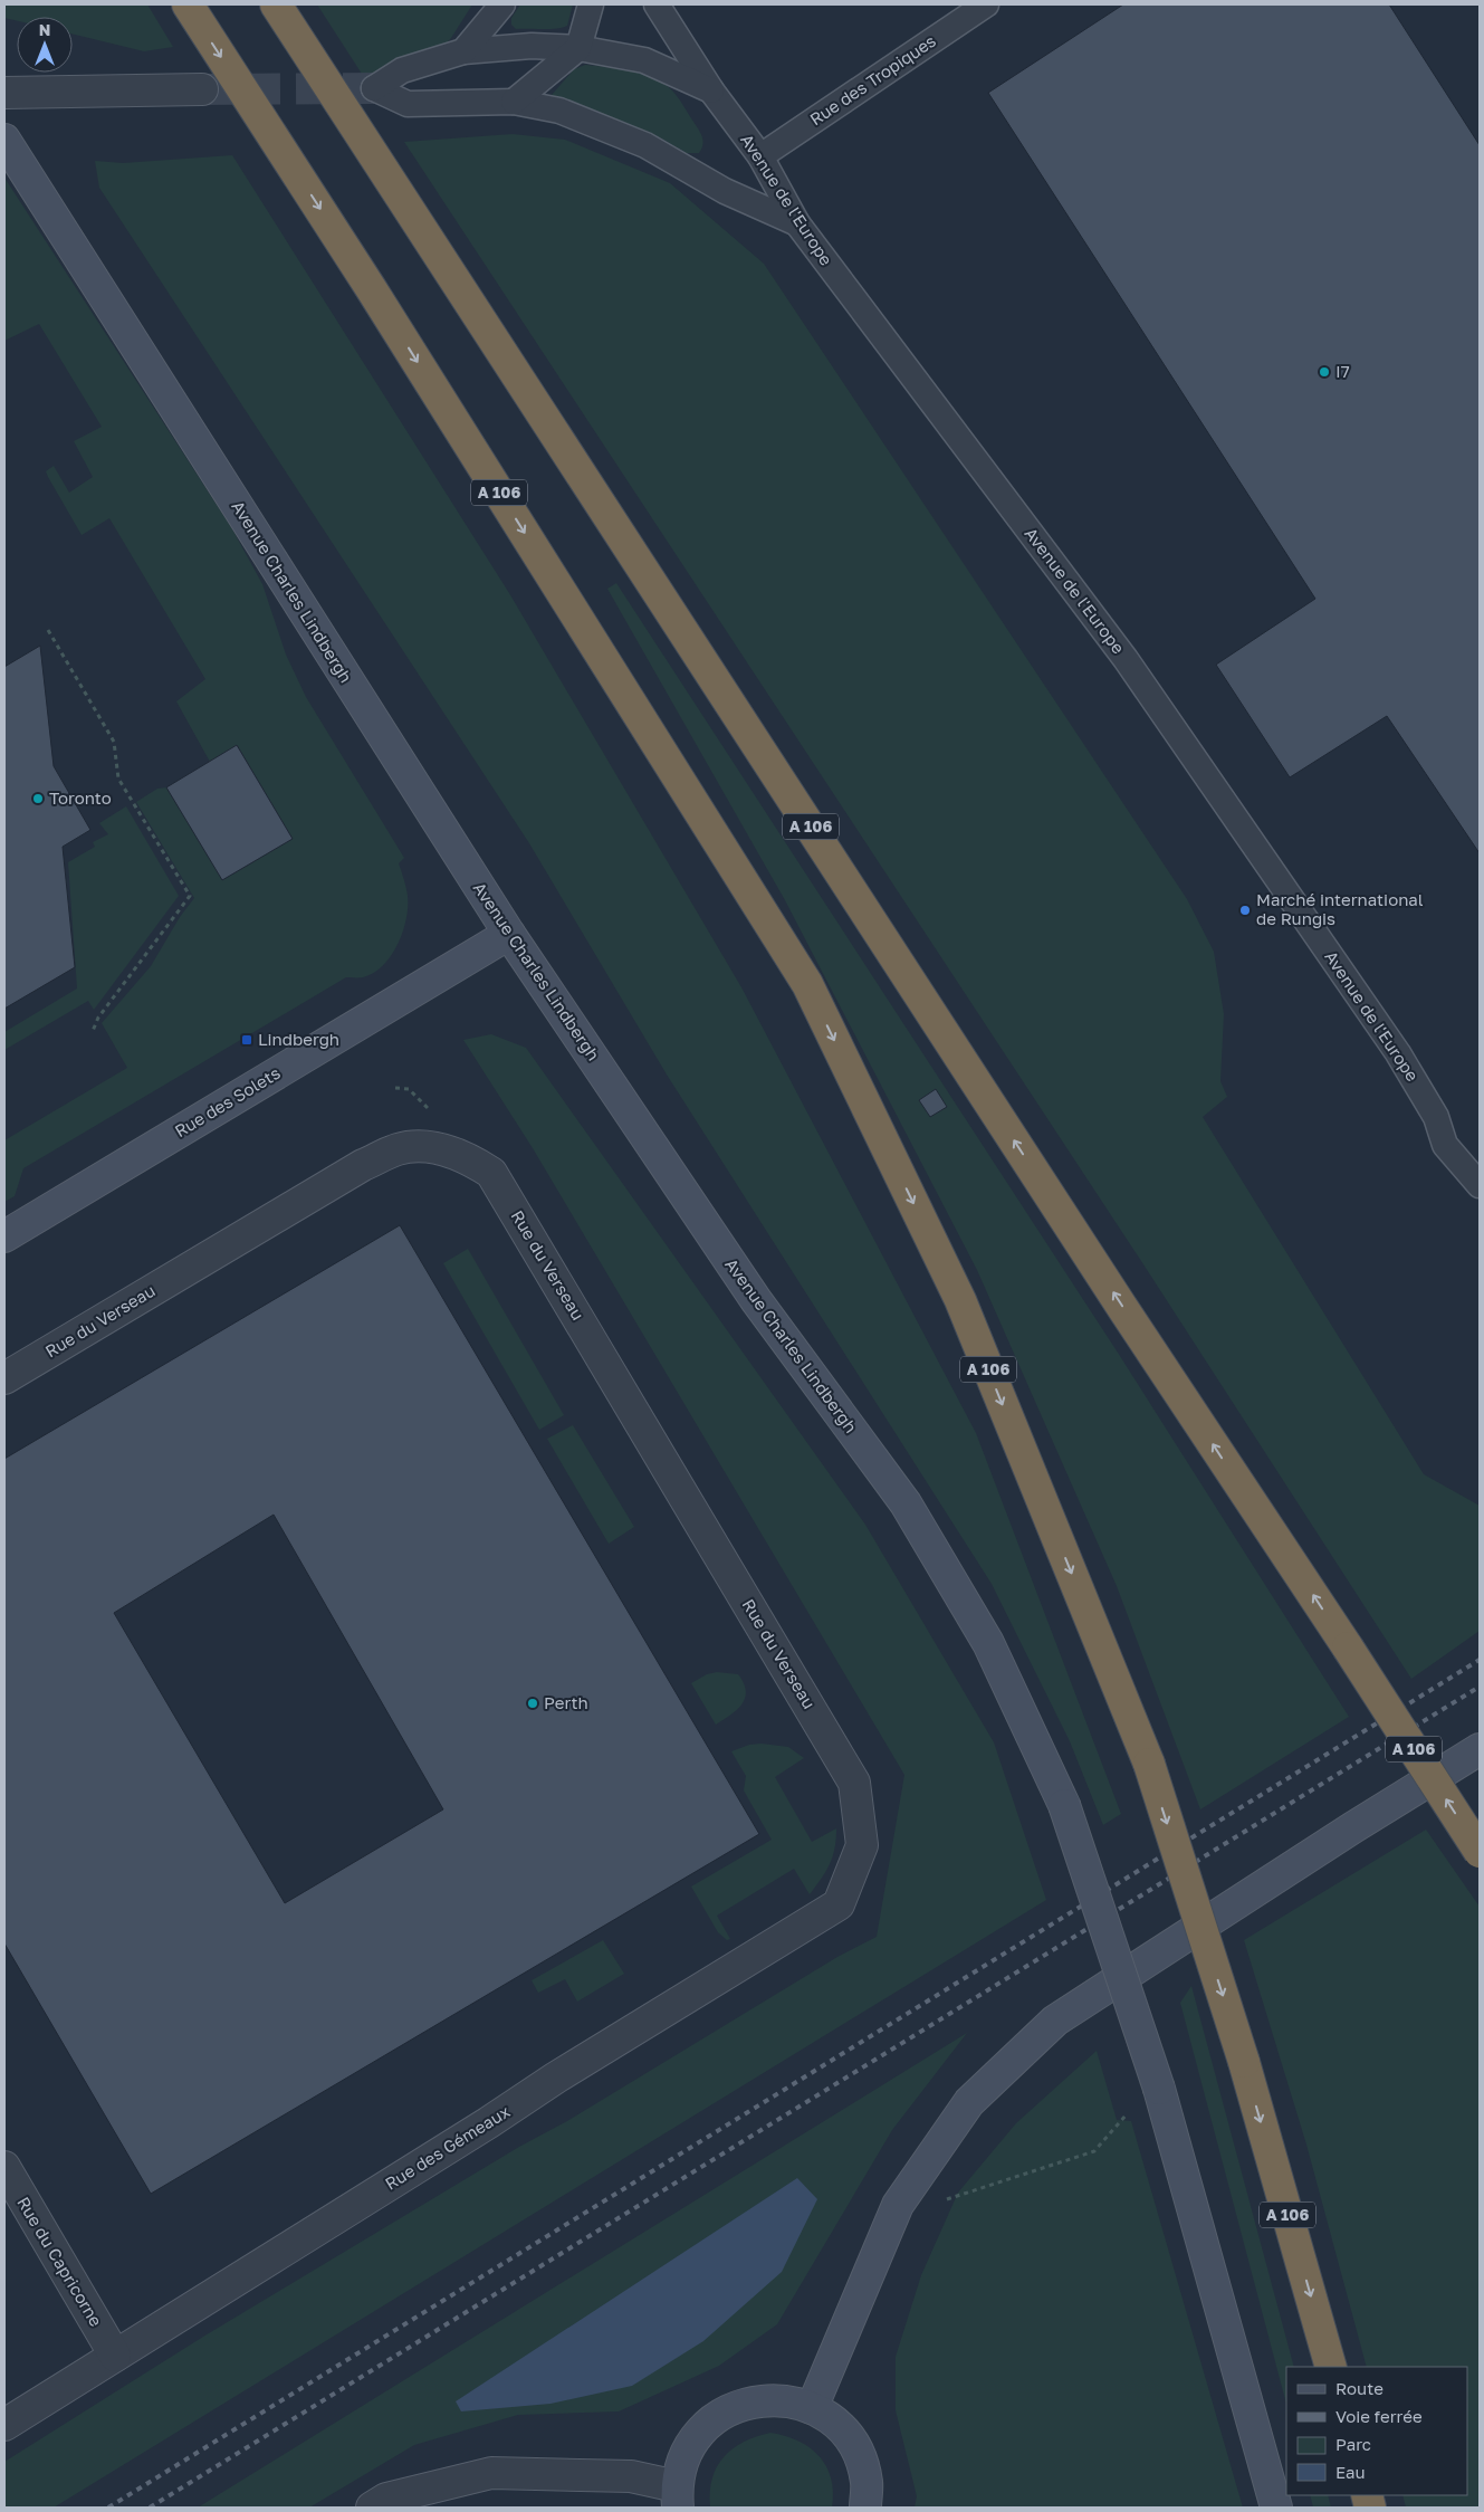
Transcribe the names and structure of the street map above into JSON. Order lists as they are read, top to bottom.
{
  "streets": {
    "highway": ["A 106"],
    "main road": ["Avenue Charles Lindbergh", "Rue des Solets"],
    "street": ["Rue du Verseau", "Rue des Gémeaux", "Rue du Capricorne"],
    "lane": ["Rue des Tropiques", "Avenue de l'Europe"]
  },
  "crossings": [
    ["Rue des Tropiques", "Avenue de l'Europe"],
    ["Avenue Charles Lindbergh", "Rue des Solets"],
    ["Rue du Verseau", "Rue des Gémeaux"],
    ["Rue des Gémeaux", "Rue du Capricorne"]
  ],
  "places": {
    "other": [
      "I7",
      "Toronto",
      "Marché international de Rungis",
      "Perth"
    ],
    "transit": ["Lindbergh"]
  },
  "legend": [
    "Route",
    "Voie ferrée",
    "Parc",
    "Eau"
  ],
  "north": "top"
}
